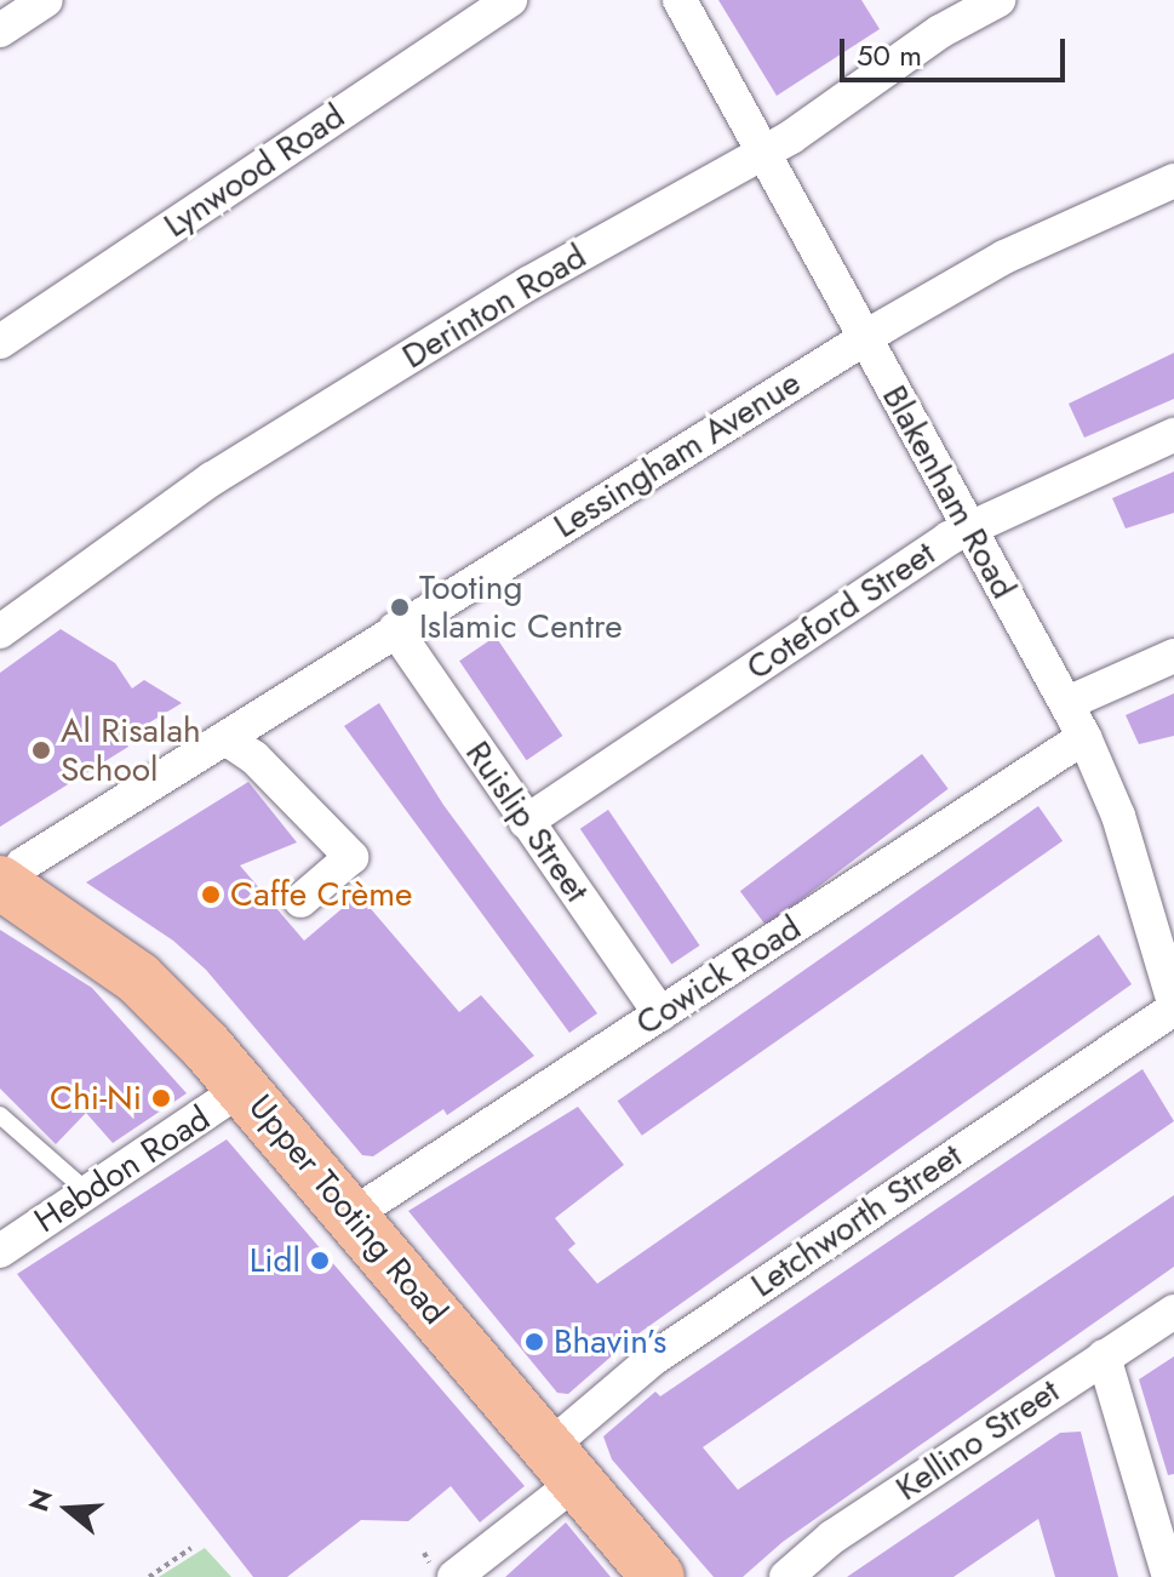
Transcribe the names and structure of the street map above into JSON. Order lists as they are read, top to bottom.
{
  "streets": {
    "highway": ["Upper Tooting Road"],
    "street": [
      "Lynwood Road",
      "Derinton Road",
      "Lessingham Avenue",
      "Blakenham Road",
      "Coteford Street",
      "Ruislip Street",
      "Cowick Road",
      "Hebdon Road",
      "Letchworth Street",
      "Kellino Street"
    ]
  },
  "crossings": [
    ["Derinton Road", "Blakenham Road"],
    ["Lessingham Avenue", "Blakenham Road"],
    ["Lessingham Avenue", "Ruislip Street"],
    ["Lessingham Avenue", "Upper Tooting Road"],
    ["Blakenham Road", "Coteford Street"],
    ["Blakenham Road", "Cowick Road"],
    ["Blakenham Road", "Letchworth Street"],
    ["Coteford Street", "Ruislip Street"],
    ["Ruislip Street", "Cowick Road"],
    ["Cowick Road", "Upper Tooting Road"],
    ["Hebdon Road", "Upper Tooting Road"],
    ["Upper Tooting Road", "Letchworth Street"]
  ],
  "places": [
    "Tooting Islamic Centre",
    "Al Risalah School",
    "Caffe Crème",
    "Chi-Ni",
    "Lidl",
    "Bhavin’s"
  ],
  "scale_bar": "50 m",
  "north": "left"
}
